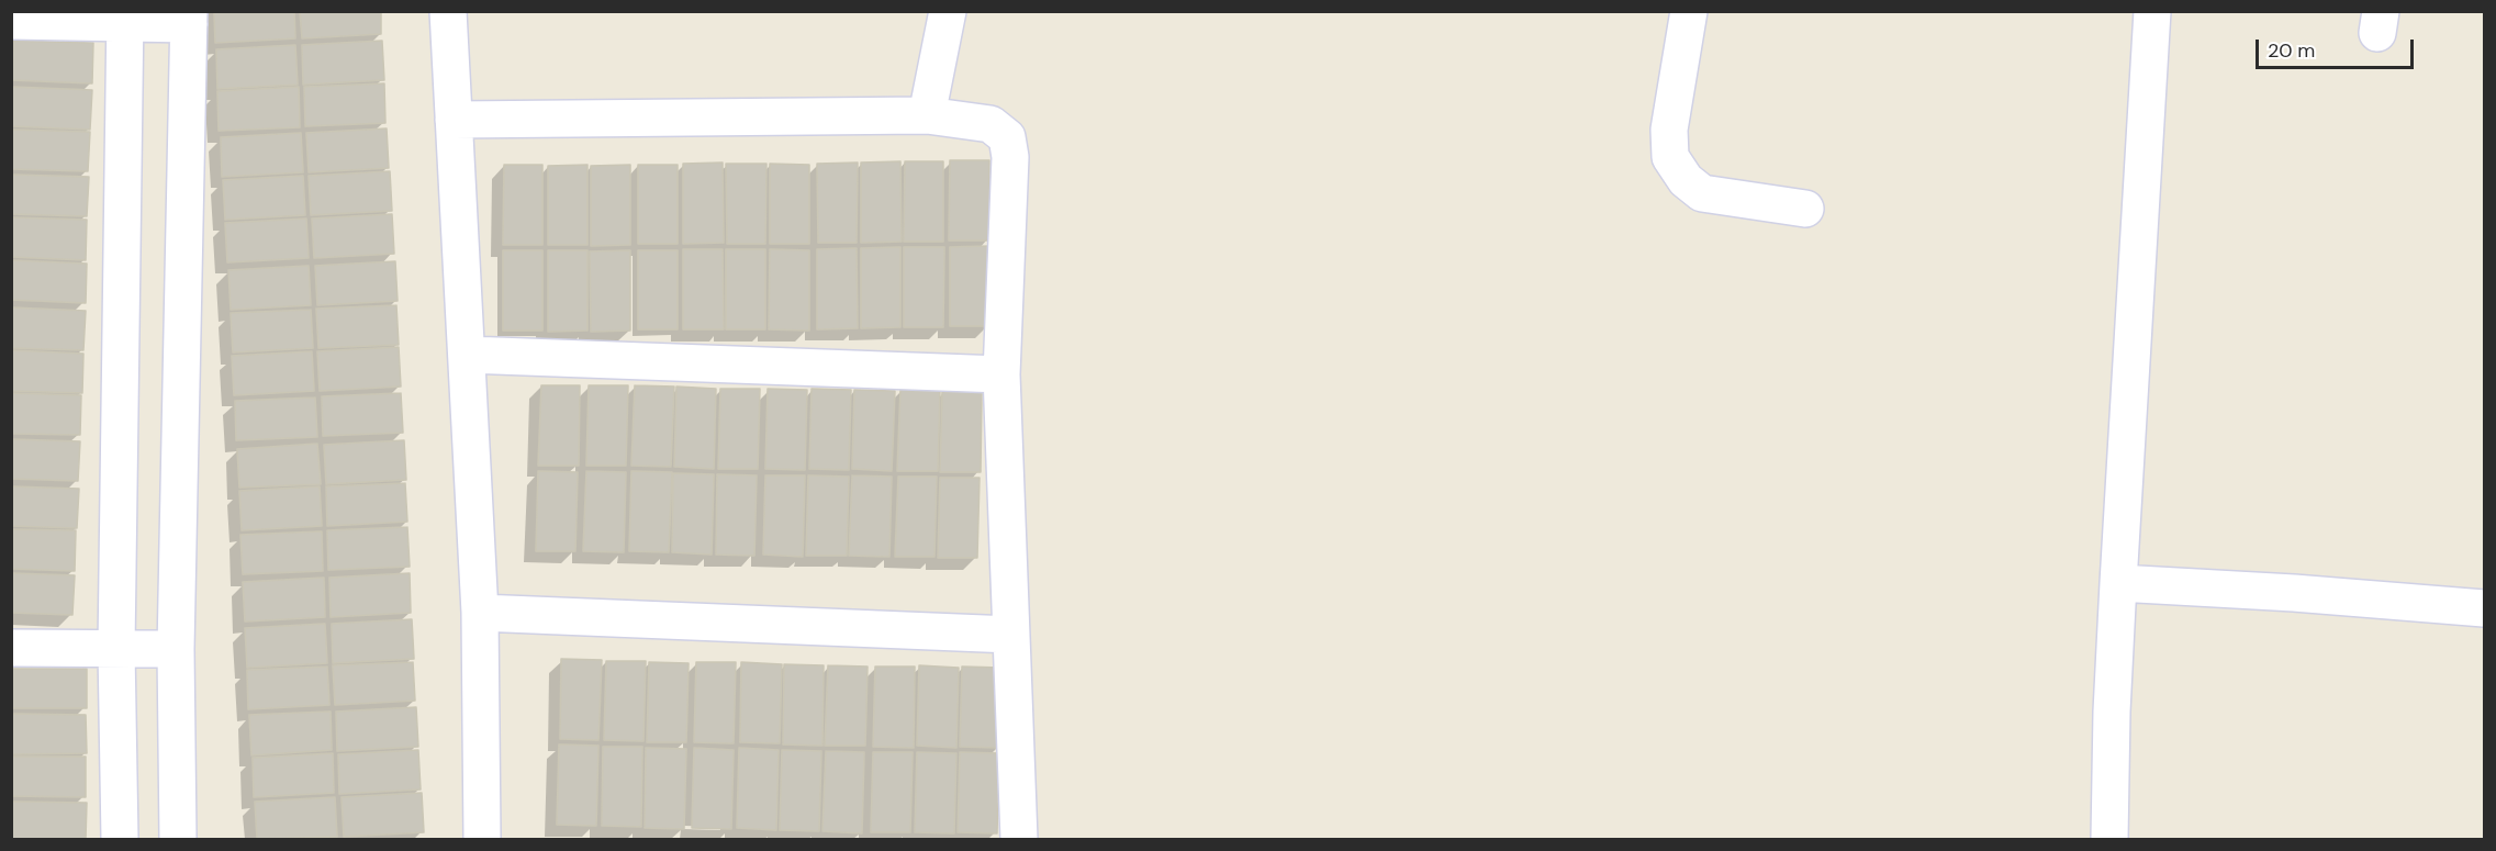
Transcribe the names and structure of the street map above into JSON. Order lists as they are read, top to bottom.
{
  "scale_bar": "20 m"
}
